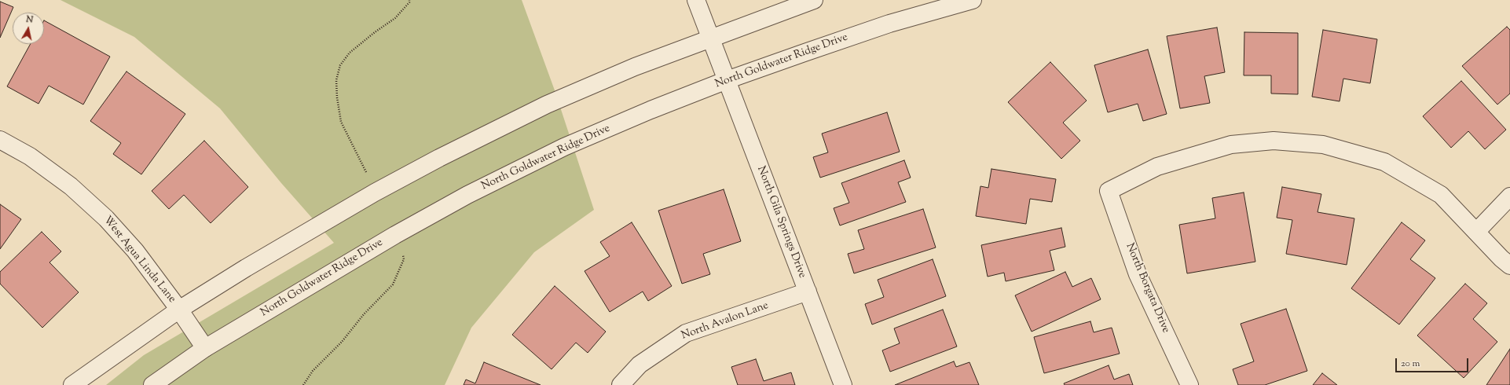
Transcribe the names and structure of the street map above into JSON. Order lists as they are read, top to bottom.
{
  "streets": {
    "street": [
      "North Goldwater Ridge Drive",
      "North Gila Springs Drive",
      "West Agua Linda Lane",
      "North Borgata Drive",
      "North Avalon Lane"
    ]
  },
  "crossings": [
    ["North Goldwater Ridge Drive", "North Gila Springs Drive"],
    ["North Goldwater Ridge Drive", "West Agua Linda Lane"],
    ["North Gila Springs Drive", "North Avalon Lane"]
  ],
  "scale_bar": "20 m",
  "north": "top"
}
